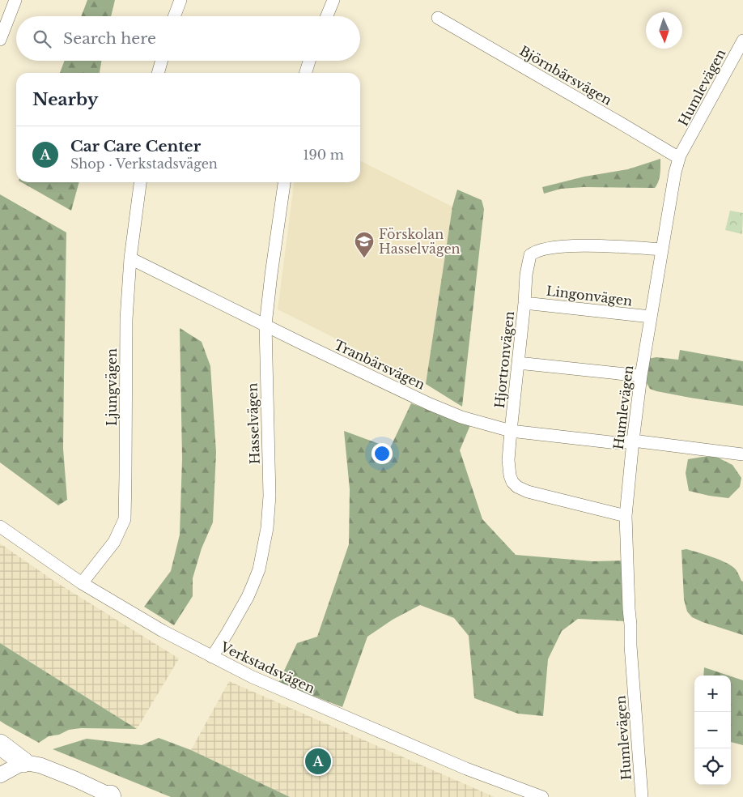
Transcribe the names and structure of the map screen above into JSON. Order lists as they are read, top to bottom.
{
  "streets": {
    "street": [
      "Björnbärsvägen",
      "Humlevägen",
      "Lingonvägen",
      "Hjortronvägen",
      "Tranbärsvägen",
      "Ljungvägen",
      "Hasselvägen",
      "Verkstadsvägen"
    ]
  },
  "crossings": [
    ["Björnbärsvägen", "Humlevägen"],
    ["Humlevägen", "Lingonvägen"],
    ["Humlevägen", "Hjortronvägen"],
    ["Humlevägen", "Tranbärsvägen"],
    ["Lingonvägen", "Hjortronvägen"],
    ["Hjortronvägen", "Tranbärsvägen"],
    ["Tranbärsvägen", "Ljungvägen"],
    ["Tranbärsvägen", "Hasselvägen"],
    ["Ljungvägen", "Verkstadsvägen"],
    ["Hasselvägen", "Verkstadsvägen"]
  ],
  "places": {
    "school or university": ["Förskolan Hasselvägen"]
  },
  "north": "bottom",
  "page": {
    "search": "Search here",
    "heading": "Nearby",
    "list": [
      {
        "mark": "A",
        "name": "Car Care Center",
        "note": "Shop · Verkstadsvägen",
        "value": "190 m"
      }
    ],
    "map_buttons": ["+", "−"],
    "pins": "A"
  }
}
